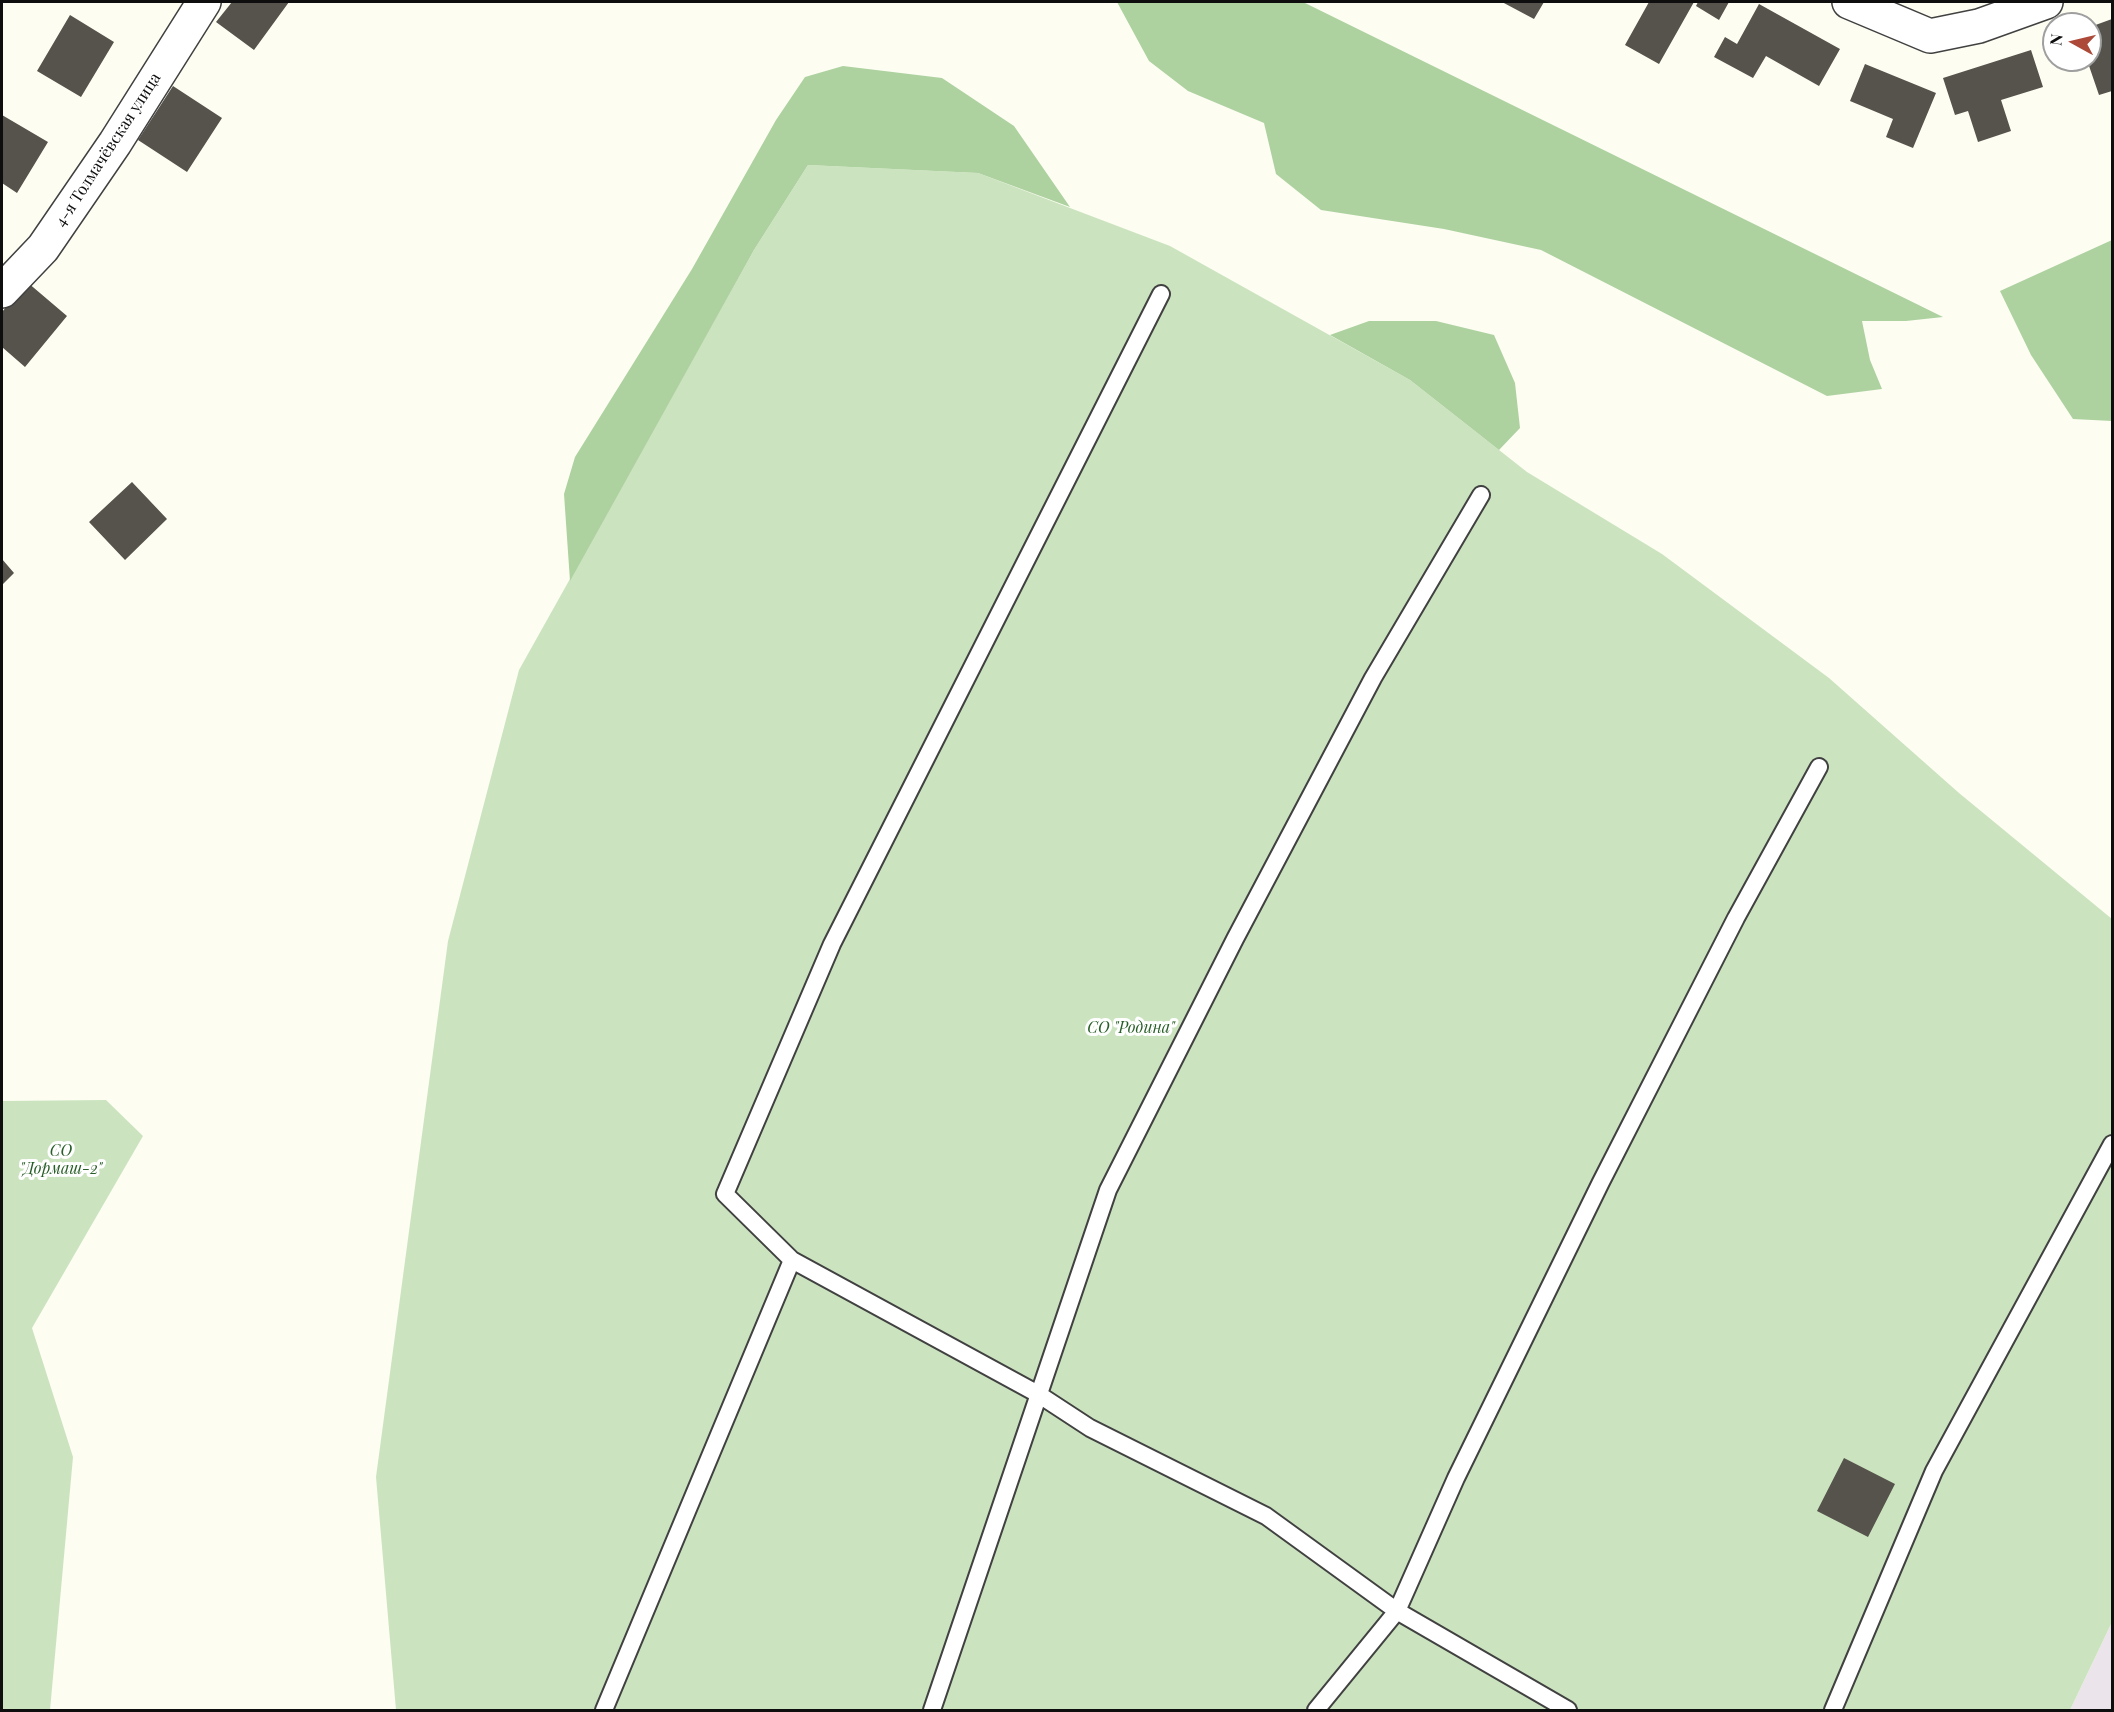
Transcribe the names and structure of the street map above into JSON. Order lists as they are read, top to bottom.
{
  "streets": {
    "street": ["4-я Толмачёвская улица"]
  },
  "parks": ["СО \"Родина\"", "СО \"Дормаш-2\""],
  "north": "left"
}
